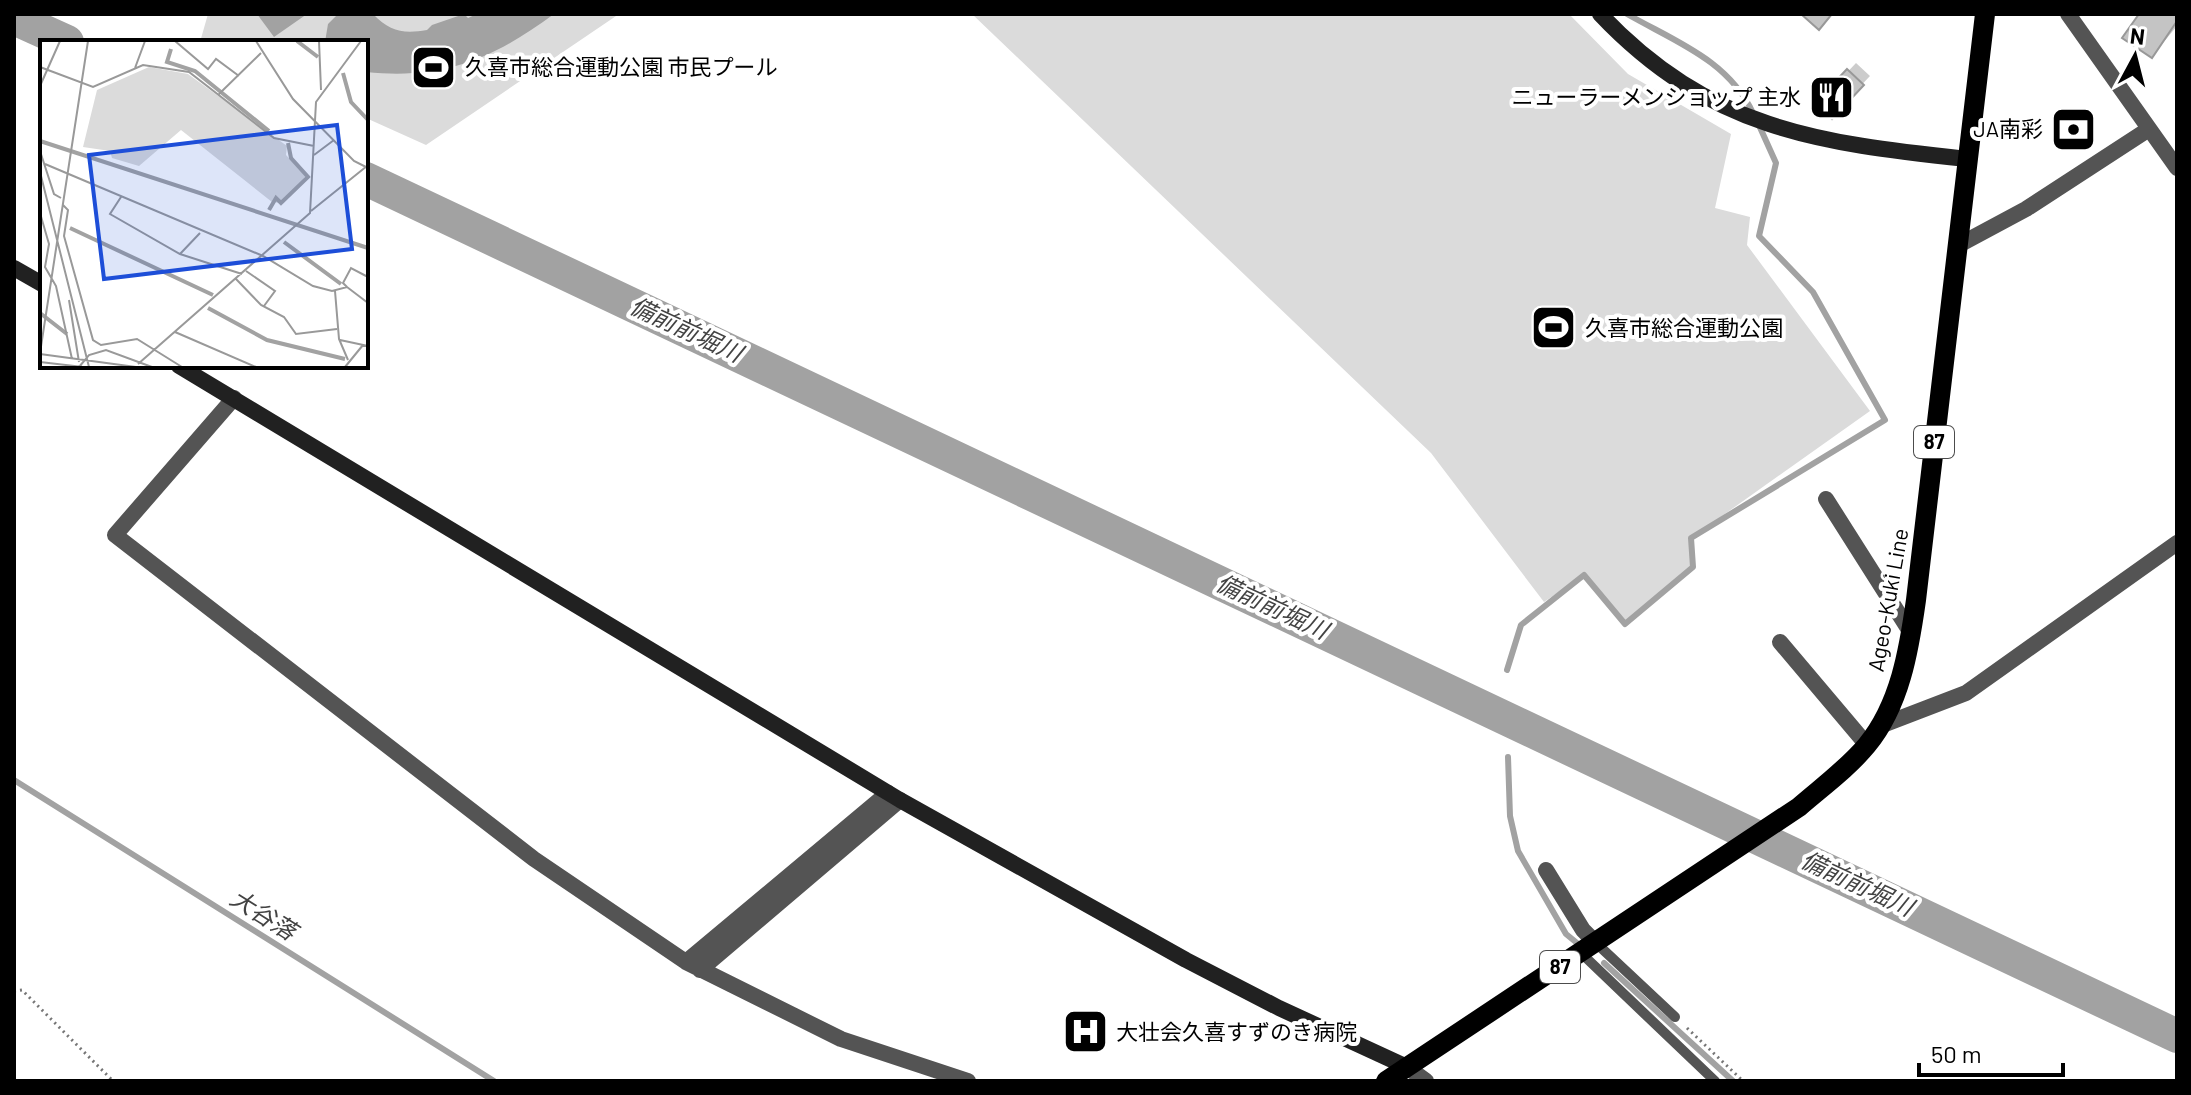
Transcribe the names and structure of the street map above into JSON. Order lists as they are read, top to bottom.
{
  "streets": {
    "main road": ["87", "Ageo-Kuki Line"]
  },
  "water": ["備前前堀川", "大谷落"],
  "places": {
    "sports": ["久喜市総合運動公園 市民プール", "久喜市総合運動公園"],
    "restaurant": ["ニューラーメンショップ 主水"],
    "bank": ["JA南彩"],
    "hospital": ["大壮会久喜すずのき病院"]
  },
  "scale_bar": "50 m",
  "north": "top"
}
